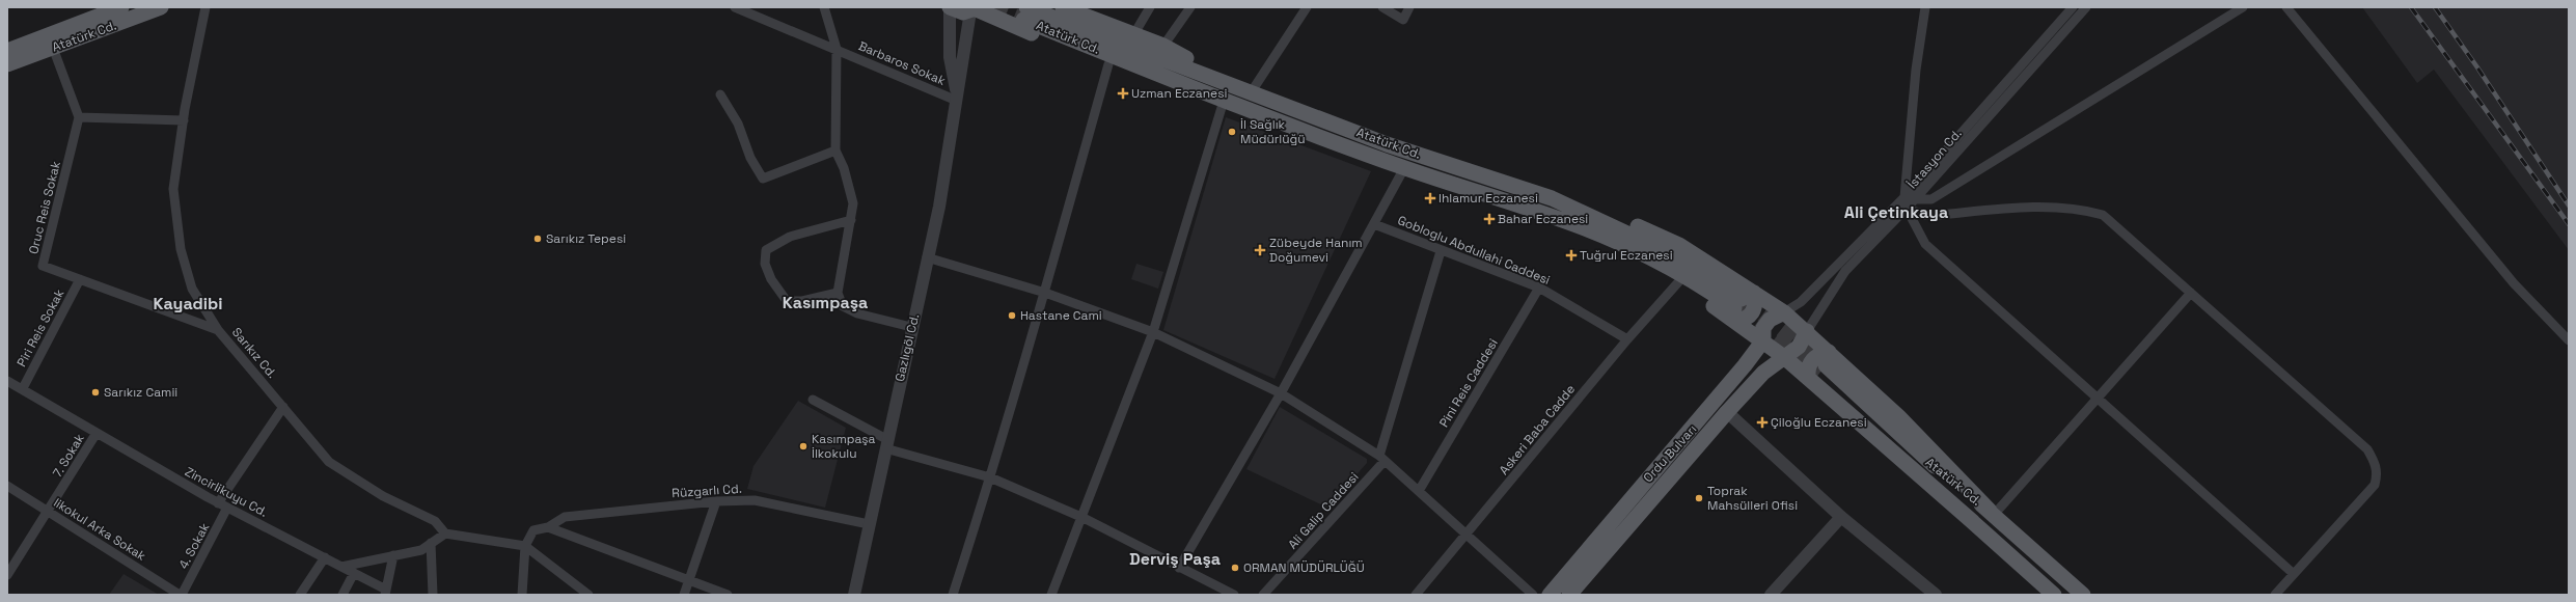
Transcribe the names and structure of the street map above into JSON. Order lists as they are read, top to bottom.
{
  "streets": {
    "main road": ["Atatürk Cd.", "Ordu Bulvarı"],
    "street": [
      "Barbaros Sokak",
      "İstasyon Cd.",
      "Oruc Reis Sokak",
      "Gobloglu Abdullahi Caddesi",
      "Piri Reis Sokak",
      "Gazlıgöl Cd.",
      "Sarıkız Cd.",
      "Pini Reis Caddesi",
      "Askeri Baba Cadde",
      "7. Sokak",
      "Rüzgarlı Cd.",
      "Zincirlikuyu Cd.",
      "Ali Galip Caddesi",
      "likokul Arka Sokak",
      "4. Sokak"
    ]
  },
  "crossings": [
    ["Barbaros Sokak", "Gazlıgöl Cd."],
    ["İstasyon Cd.", "Ordu Bulvarı"],
    ["Oruc Reis Sokak", "Piri Reis Sokak"],
    ["Oruc Reis Sokak", "Sarıkız Cd."],
    ["Gobloglu Abdullahi Caddesi", "Pini Reis Caddesi"],
    ["Gobloglu Abdullahi Caddesi", "Askeri Baba Cadde"],
    ["Piri Reis Sokak", "Zincirlikuyu Cd."],
    ["Gazlıgöl Cd.", "Rüzgarlı Cd."],
    ["7. Sokak", "Zincirlikuyu Cd."],
    ["7. Sokak", "likokul Arka Sokak"],
    ["Zincirlikuyu Cd.", "4. Sokak"],
    ["likokul Arka Sokak", "4. Sokak"]
  ],
  "districts": [
    "Ali Çetinkaya",
    "Kasımpaşa",
    "Kayadibi",
    "Derviş Paşa"
  ],
  "places": {
    "health": [
      "Uzman Eczanesi",
      "Ihlamur Eczanesi",
      "Bahar Eczanesi",
      "Zübeyde Hanım Doğumevi",
      "Tuğrul Eczanesi",
      "Çiloğlu Eczanesi"
    ],
    "other": [
      "İl Sağlık Müdürlüğü",
      "Sarıkız Tepesi",
      "Hastane Cami",
      "Sarıkız Camii",
      "Kasımpaşa İlkokulu",
      "Toprak Mahsülleri Ofisi",
      "ORMAN MÜDÜRLÜĞÜ"
    ]
  }
}
